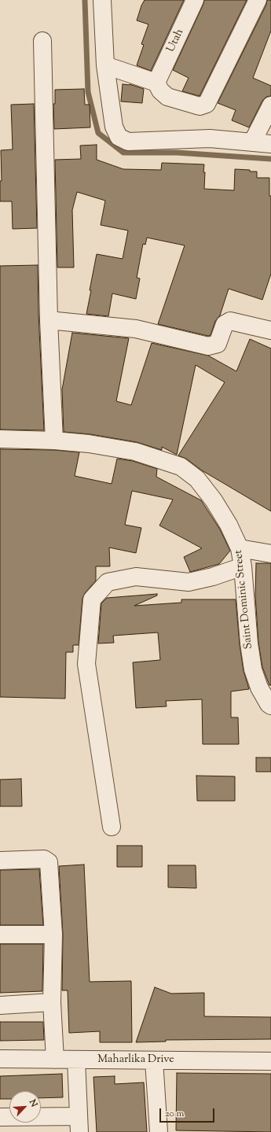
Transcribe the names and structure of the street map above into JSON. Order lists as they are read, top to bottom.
{
  "streets": {
    "street": ["Utah", "Saint Dominic Street", "Maharlika Drive"]
  },
  "scale_bar": "20 m",
  "north": "top right"
}
